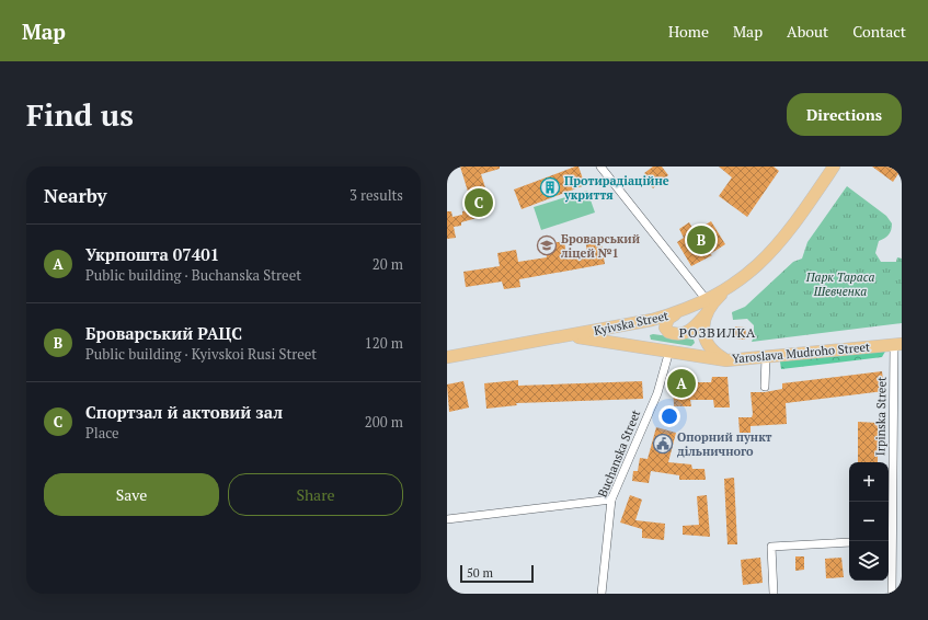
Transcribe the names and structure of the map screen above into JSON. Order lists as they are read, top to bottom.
{
  "streets": {
    "main road": ["Kyivska Street", "Yaroslava Mudroho Street"],
    "street": ["Irpinska Street", "Buchanska Street"]
  },
  "crossings": [
    ["Kyivska Street", "Yaroslava Mudroho Street"],
    ["Yaroslava Mudroho Street", "Irpinska Street"],
    ["Yaroslava Mudroho Street", "Buchanska Street"]
  ],
  "districts": ["РОЗВИЛКА"],
  "parks": ["Парк Тараса Шевченка"],
  "places": {
    "building": ["Протирадіаційне укриття"],
    "school or university": ["Броварський ліцей №1"],
    "public building": ["Опорний пункт дільничного"]
  },
  "scale_bar": "50 m",
  "page": {
    "header": "Map",
    "nav": [
      "Home",
      "Map",
      "About",
      "Contact"
    ],
    "buttons": [
      "Directions",
      ["Save", "Share"]
    ],
    "title": "Find us",
    "heading": ["Nearby", "3 results"],
    "pins": ["C", "B", "A"],
    "list": [
      {
        "mark": "A",
        "name": "Укрпошта 07401",
        "note": "Public building · Buchanska Street",
        "value": "20 m"
      },
      {
        "mark": "B",
        "name": "Броварський РАЦС",
        "note": "Public building · Kyivskoi Rusi Street",
        "value": "120 m"
      },
      {
        "mark": "C",
        "name": "Спортзал й актовий зал",
        "note": "Place",
        "value": "200 m"
      }
    ],
    "map_buttons": ["+", "−"],
    "scale": "50 m"
  }
}
